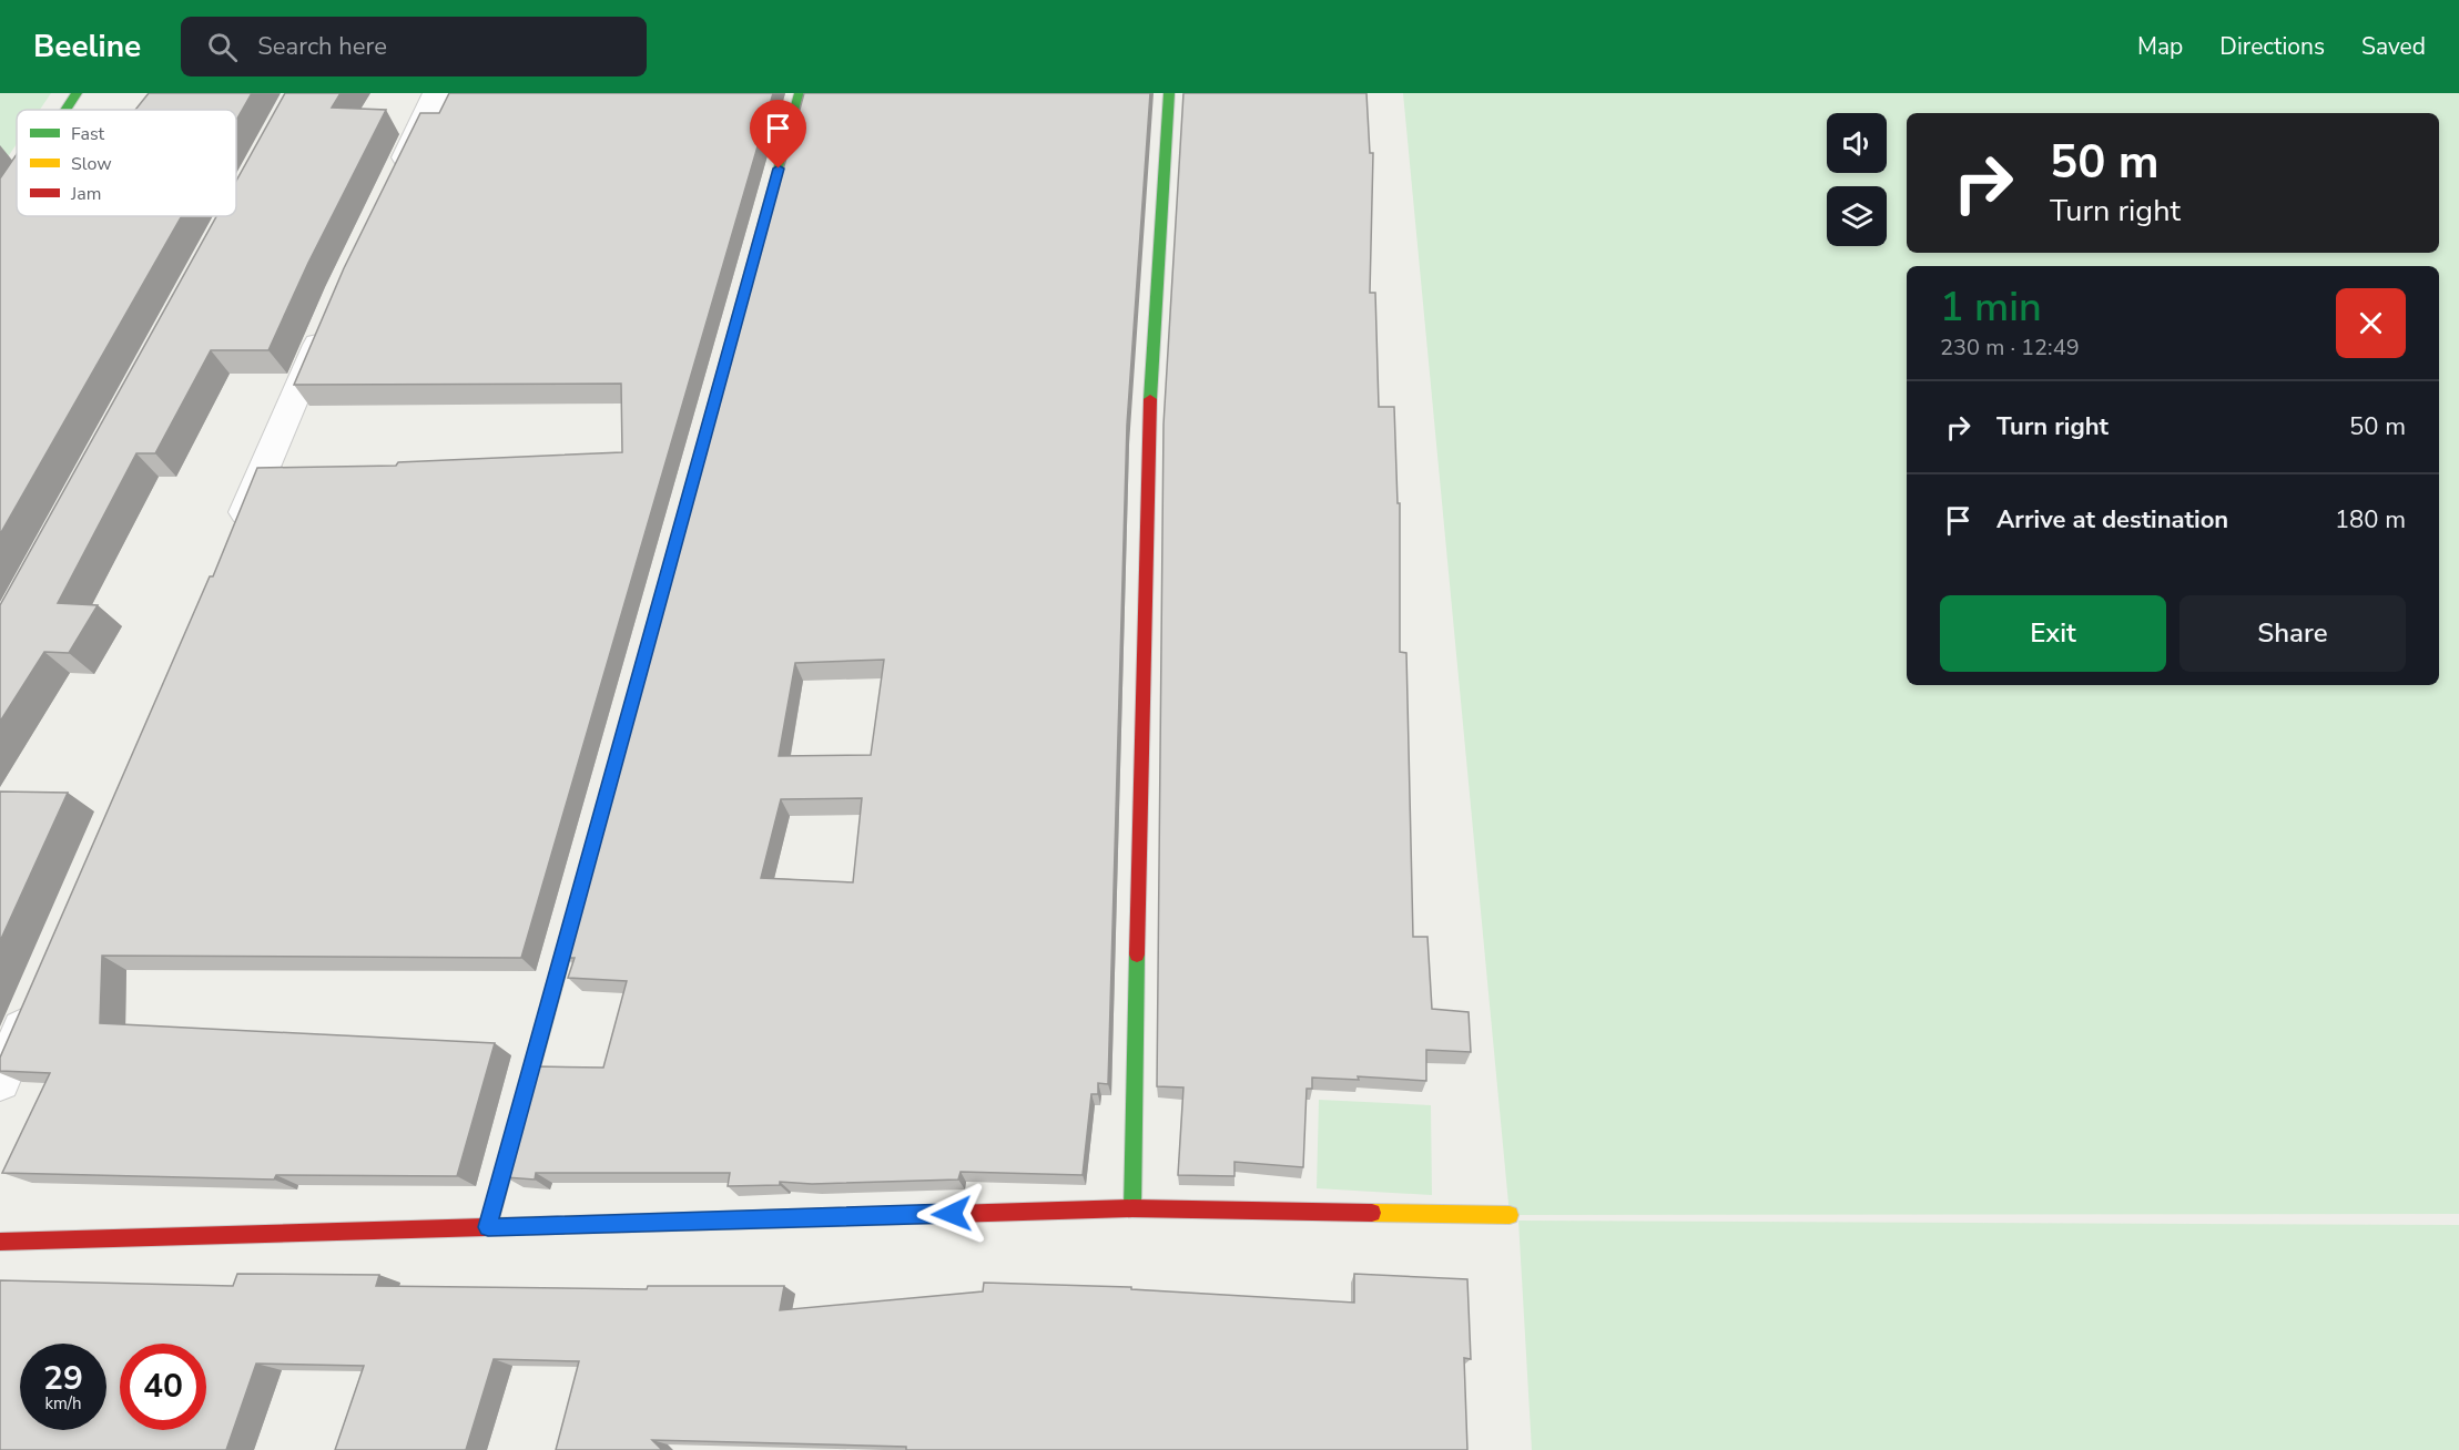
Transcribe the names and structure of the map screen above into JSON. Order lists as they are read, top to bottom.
{
  "legend": ["Fast", "Slow", "Jam"],
  "page": {
    "header": "Beeline",
    "search": "Search here",
    "nav": ["Map", "Directions", "Saved"],
    "turn": ["50 m", "Turn right"],
    "heading": ["1 min", "230 m · 12:49"],
    "list": [
      {
        "name": "Turn right",
        "value": "50 m"
      },
      {
        "name": "Arrive at destination",
        "value": "180 m"
      }
    ],
    "buttons": ["Exit", "Share"],
    "speed": "29 km/h",
    "limit": "40"
  }
}
